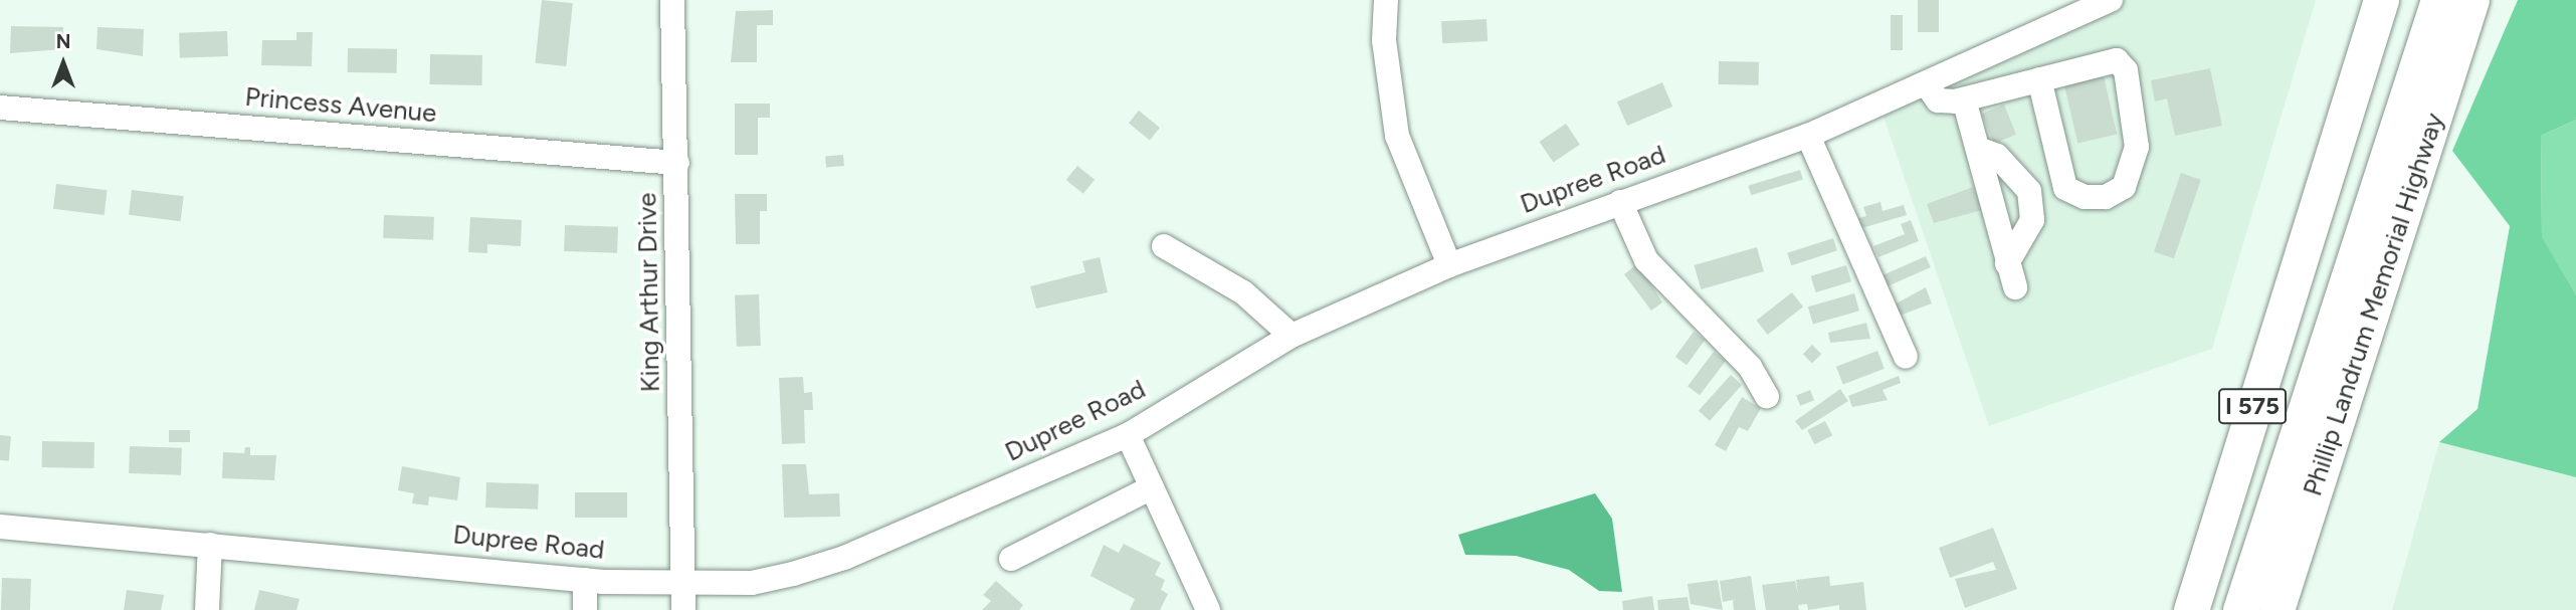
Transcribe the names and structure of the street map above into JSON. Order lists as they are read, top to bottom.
{
  "streets": {
    "highway": ["Phillip Landrum Memorial Highway", "I 575"],
    "street": ["Princess Avenue", "Dupree Road", "King Arthur Drive"]
  },
  "crossings": [
    ["Princess Avenue", "King Arthur Drive"],
    ["Dupree Road", "King Arthur Drive"]
  ],
  "north": "top"
}
